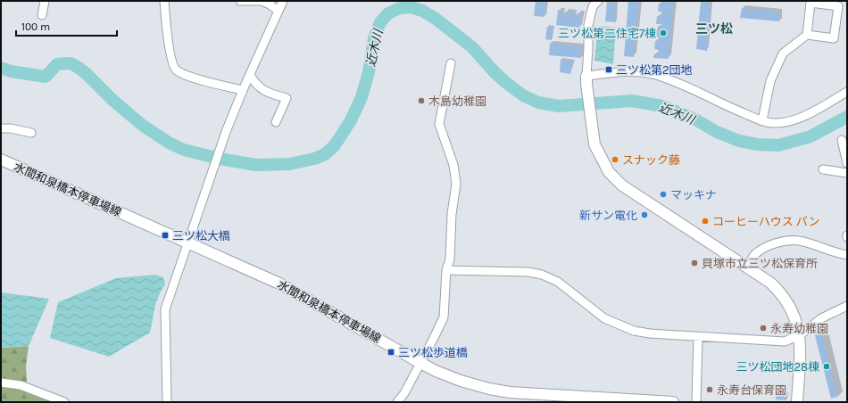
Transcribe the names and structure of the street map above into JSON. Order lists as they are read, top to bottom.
{
  "streets": {
    "main road": ["水間和泉橋本停車場線"]
  },
  "districts": ["三ツ松"],
  "water": ["近木川"],
  "places": {
    "other": [
      "三ツ松第二住宅7棟",
      "木島幼稚園",
      "スナック藤",
      "マッキナ",
      "新サン電化",
      "コーヒーハウス バン",
      "貝塚市立三ツ松保育所",
      "永寿幼稚園",
      "三ツ松団地28棟",
      "永寿台保育園"
    ],
    "transit": ["三ツ松第2団地", "三ツ松大橋", "三ツ松歩道橋"]
  },
  "scale_bar": "100 m"
}
